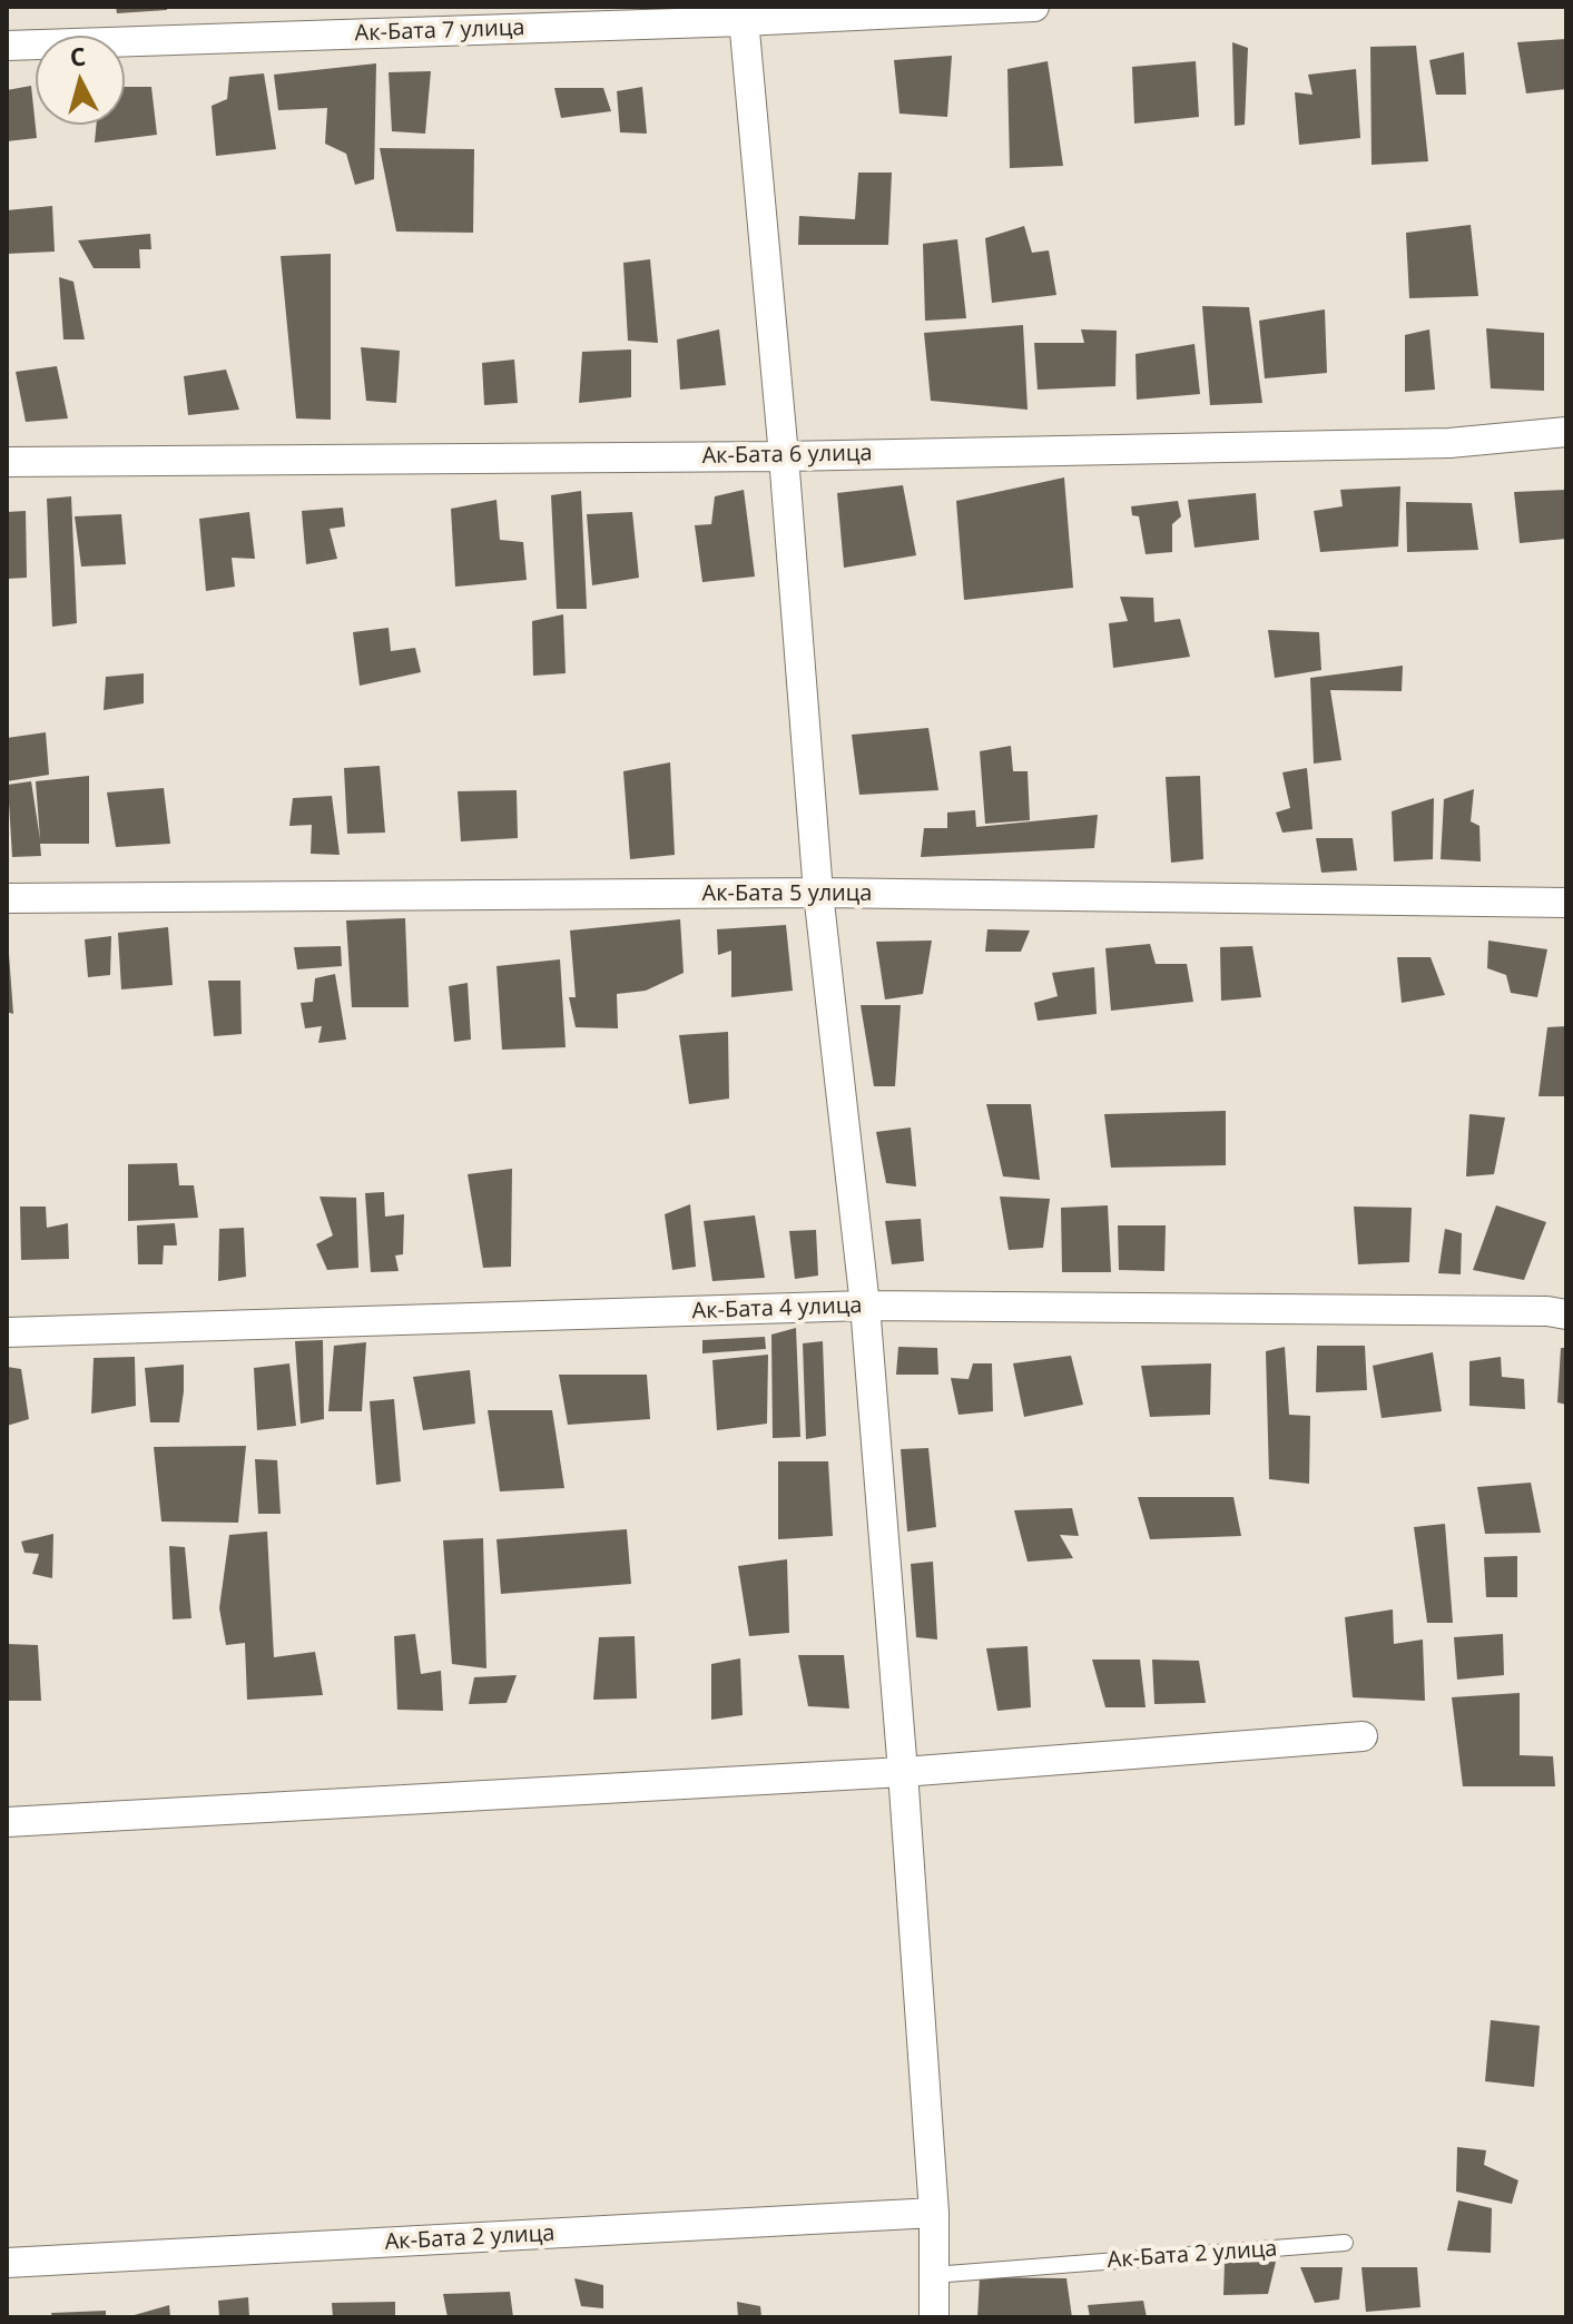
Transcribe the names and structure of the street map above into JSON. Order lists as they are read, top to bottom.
{
  "streets": {
    "street": [
      "Ак-Бата 7 улица",
      "Ак-Бата 6 улица",
      "Ак-Бата 5 улица",
      "Ак-Бата 4 улица",
      "Ак-Бата 2 улица"
    ]
  },
  "north": "top"
}
